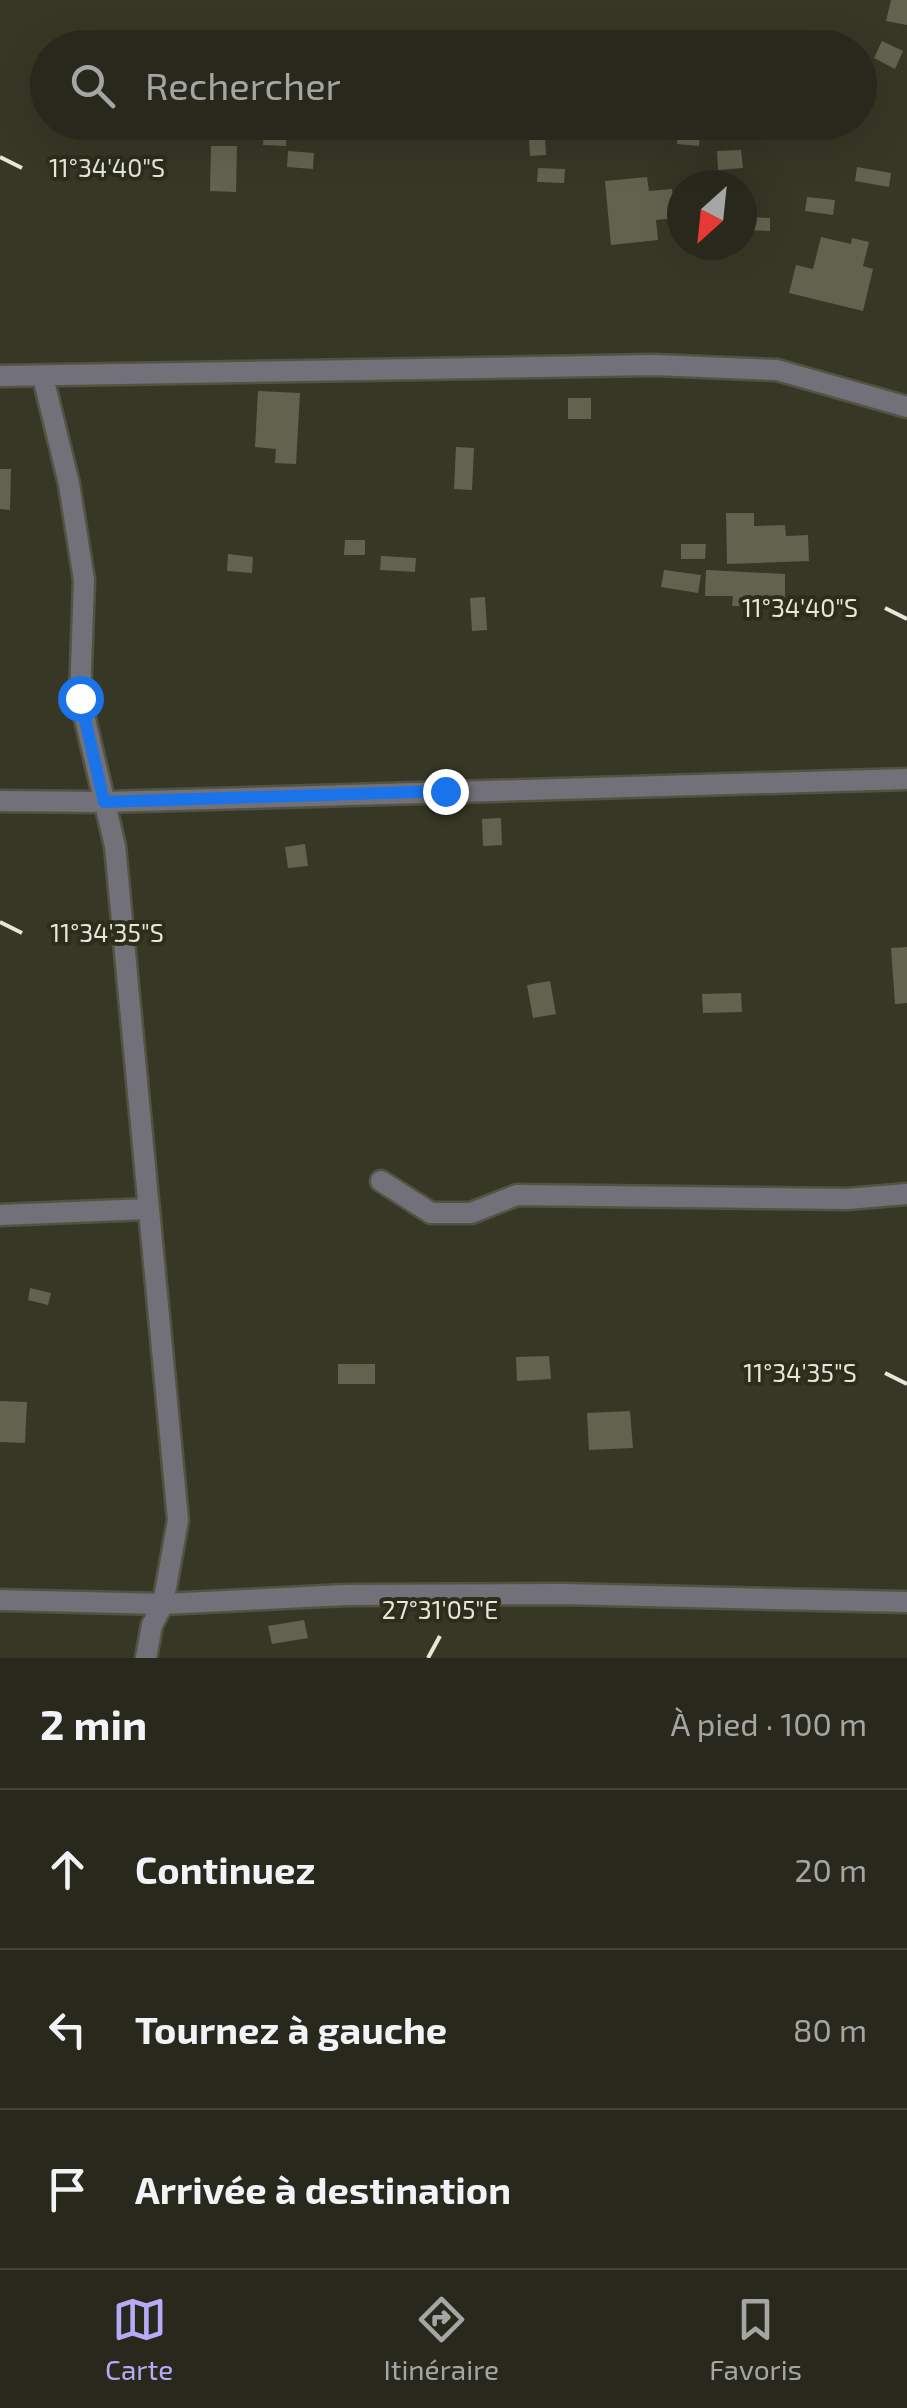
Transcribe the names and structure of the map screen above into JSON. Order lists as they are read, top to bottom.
{
  "north": "bottom left",
  "page": {
    "search": "Rechercher",
    "heading": ["2 min", "À pied · 100 m"],
    "list": [
      ["Continuez", "20 m"],
      ["Tournez à gauche", "80 m"],
      "Arrivée à destination"
    ],
    "nav": ["Carte", "Itinéraire", "Favoris"]
  },
  "coordinates": ["11°34'40\"S", "11°34'35\"S", "27°31'05\"E"]
}
